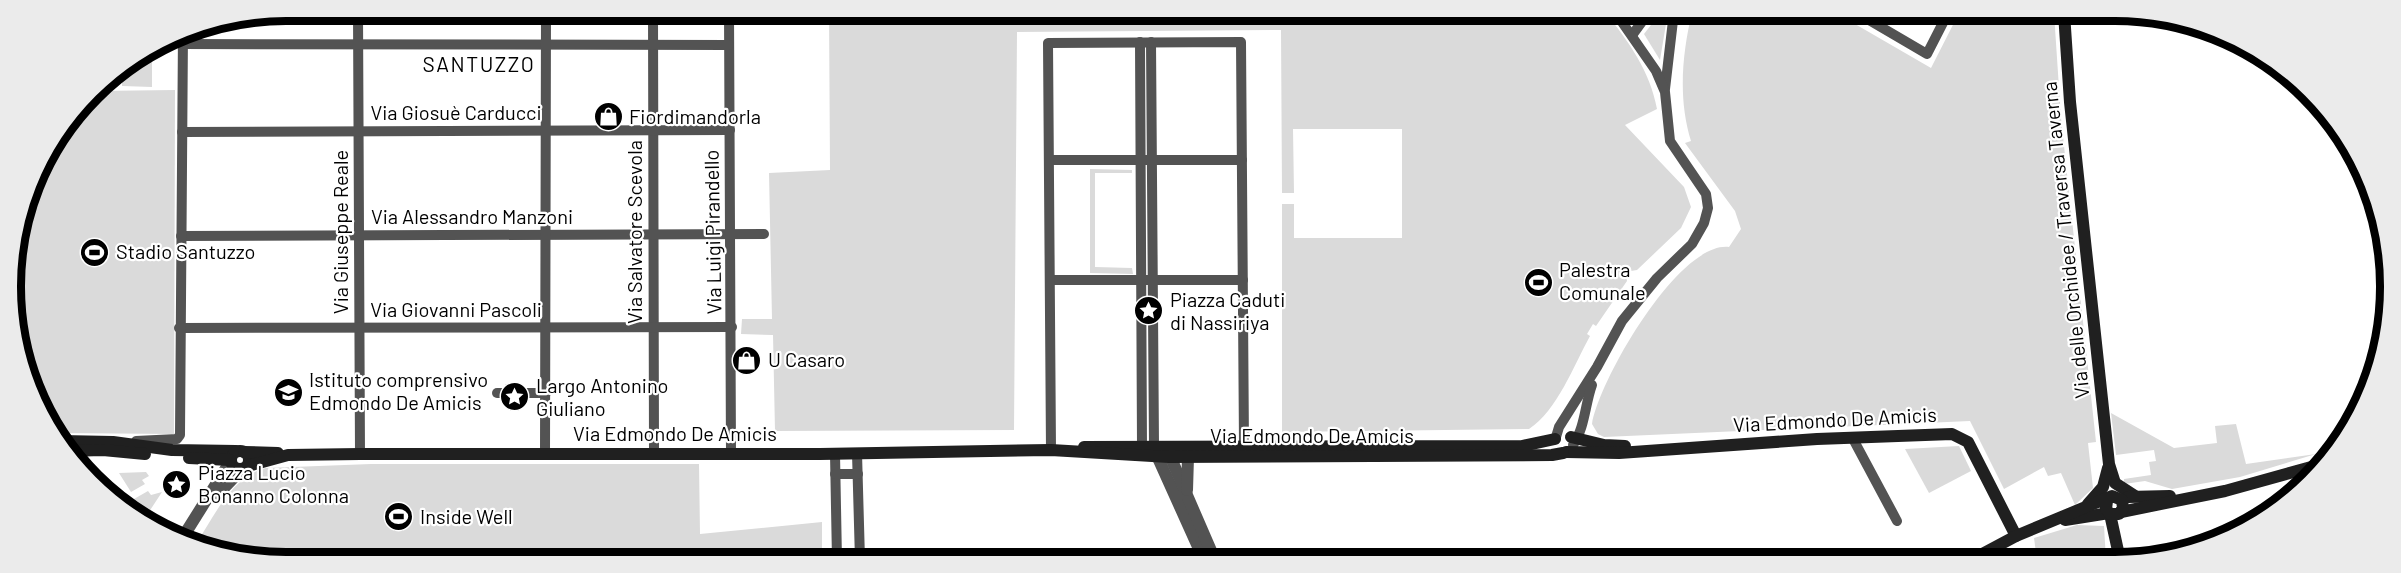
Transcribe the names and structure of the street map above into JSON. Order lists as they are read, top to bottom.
{
  "streets": {
    "main road": ["Via delle Orchidee / Traversa Taverna", "Via Edmondo De Amicis"],
    "street": [
      "Via Giosuè Carducci",
      "Via Alessandro Manzoni",
      "Via Giuseppe Reale",
      "Via Salvatore Scevola",
      "Via Luigi Pirandello",
      "Via Giovanni Pascoli"
    ]
  },
  "crossings": [
    ["Via Giosuè Carducci", "Via Giuseppe Reale"],
    ["Via Giosuè Carducci", "Via Salvatore Scevola"],
    ["Via Giosuè Carducci", "Via Luigi Pirandello"],
    ["Via Alessandro Manzoni", "Via Giuseppe Reale"],
    ["Via Alessandro Manzoni", "Via Salvatore Scevola"],
    ["Via Alessandro Manzoni", "Via Luigi Pirandello"],
    ["Via Giuseppe Reale", "Via Giovanni Pascoli"],
    ["Via Giuseppe Reale", "Via Edmondo De Amicis"],
    ["Via Salvatore Scevola", "Via Giovanni Pascoli"],
    ["Via Salvatore Scevola", "Via Edmondo De Amicis"],
    ["Via Luigi Pirandello", "Via Giovanni Pascoli"],
    ["Via Luigi Pirandello", "Via Edmondo De Amicis"]
  ],
  "districts": ["SANTUZZO"],
  "places": {
    "shop": ["Fiordimandorla", "U Casaro"],
    "sports": ["Stadio Santuzzo", "Palestra Comunale", "Inside Well"],
    "place": ["Piazza Caduti di Nassiriya", "Largo Antonino Giuliano", "Piazza Lucio Bonanno Colonna"],
    "school or university": ["Istituto comprensivo Edmondo De Amicis"]
  }
}
